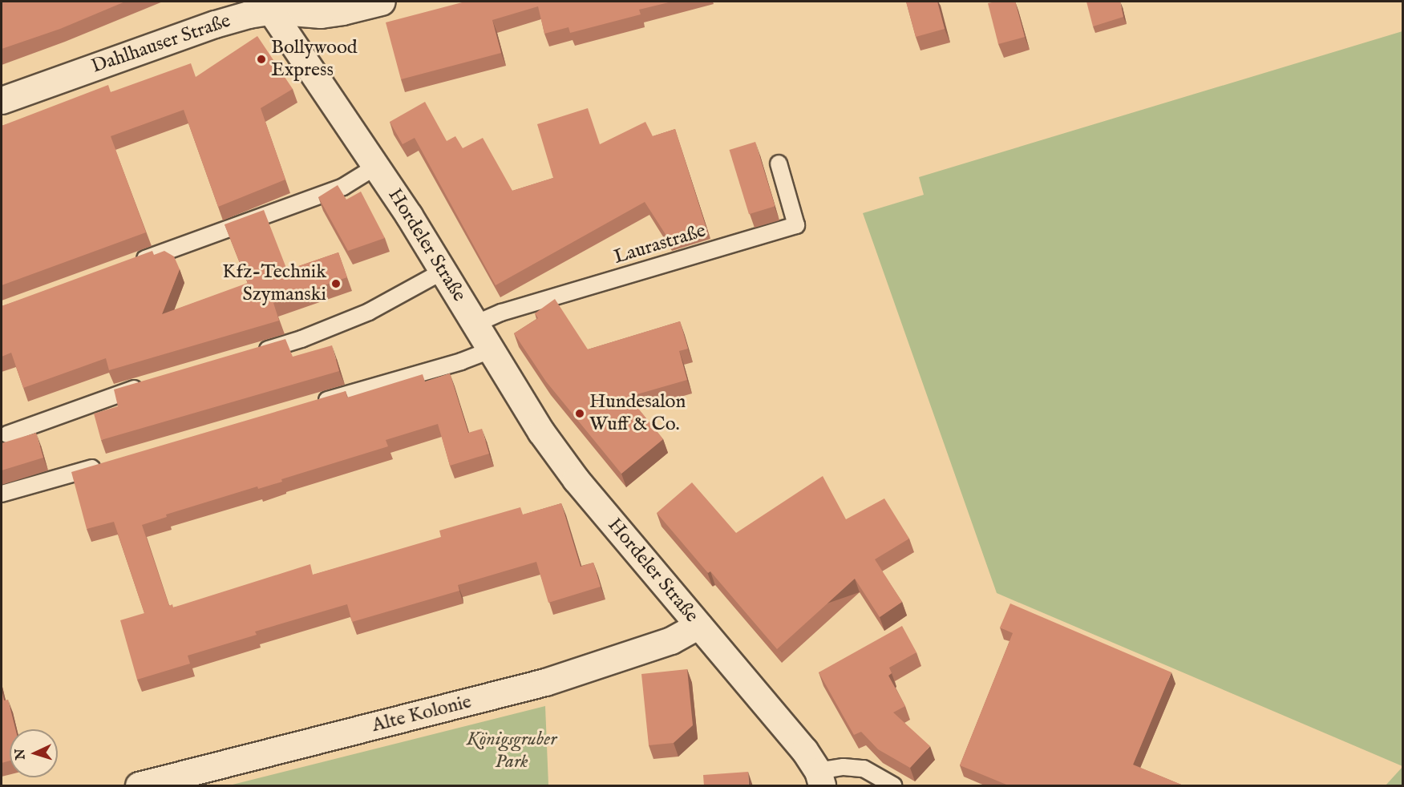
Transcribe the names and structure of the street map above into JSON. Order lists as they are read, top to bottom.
{
  "streets": {
    "street": ["Dahlhauser Straße", "Hordeler Straße", "Alte Kolonie"],
    "lane": ["Laurastraße"]
  },
  "crossings": [
    ["Dahlhauser Straße", "Hordeler Straße"],
    ["Laurastraße", "Hordeler Straße"],
    ["Hordeler Straße", "Alte Kolonie"]
  ],
  "parks": ["Königsgruber Park"],
  "places": ["Bollywood Express", "Kfz-Technik Szymanski", "Hundesalon Wuff & Co."],
  "north": "left"
}
